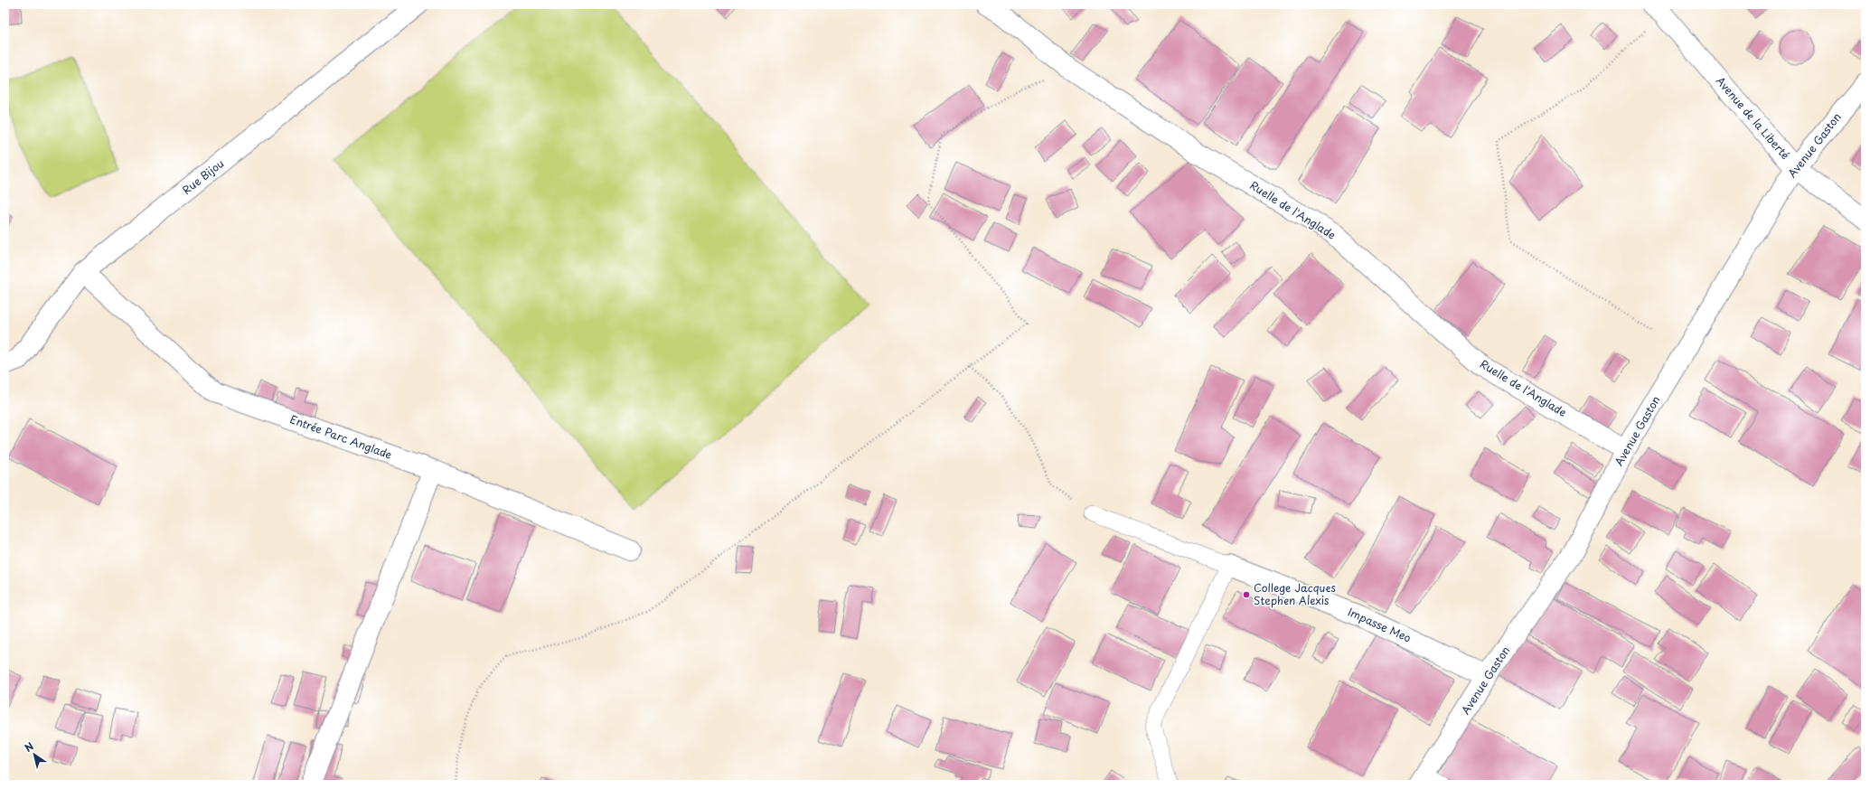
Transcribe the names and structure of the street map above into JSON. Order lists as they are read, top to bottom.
{
  "streets": {
    "street": [
      "Avenue de la Liberté",
      "Avenue Gaston",
      "Rue Bijou",
      "Ruelle de l'Anglade",
      "Entrée Parc Anglade",
      "Impasse Meo"
    ]
  },
  "crossings": [
    ["Avenue de la Liberté", "Avenue Gaston"],
    ["Avenue Gaston", "Ruelle de l'Anglade"],
    ["Avenue Gaston", "Impasse Meo"],
    ["Rue Bijou", "Entrée Parc Anglade"]
  ],
  "places": ["College Jacques Stephen Alexis"],
  "north": "top left"
}
